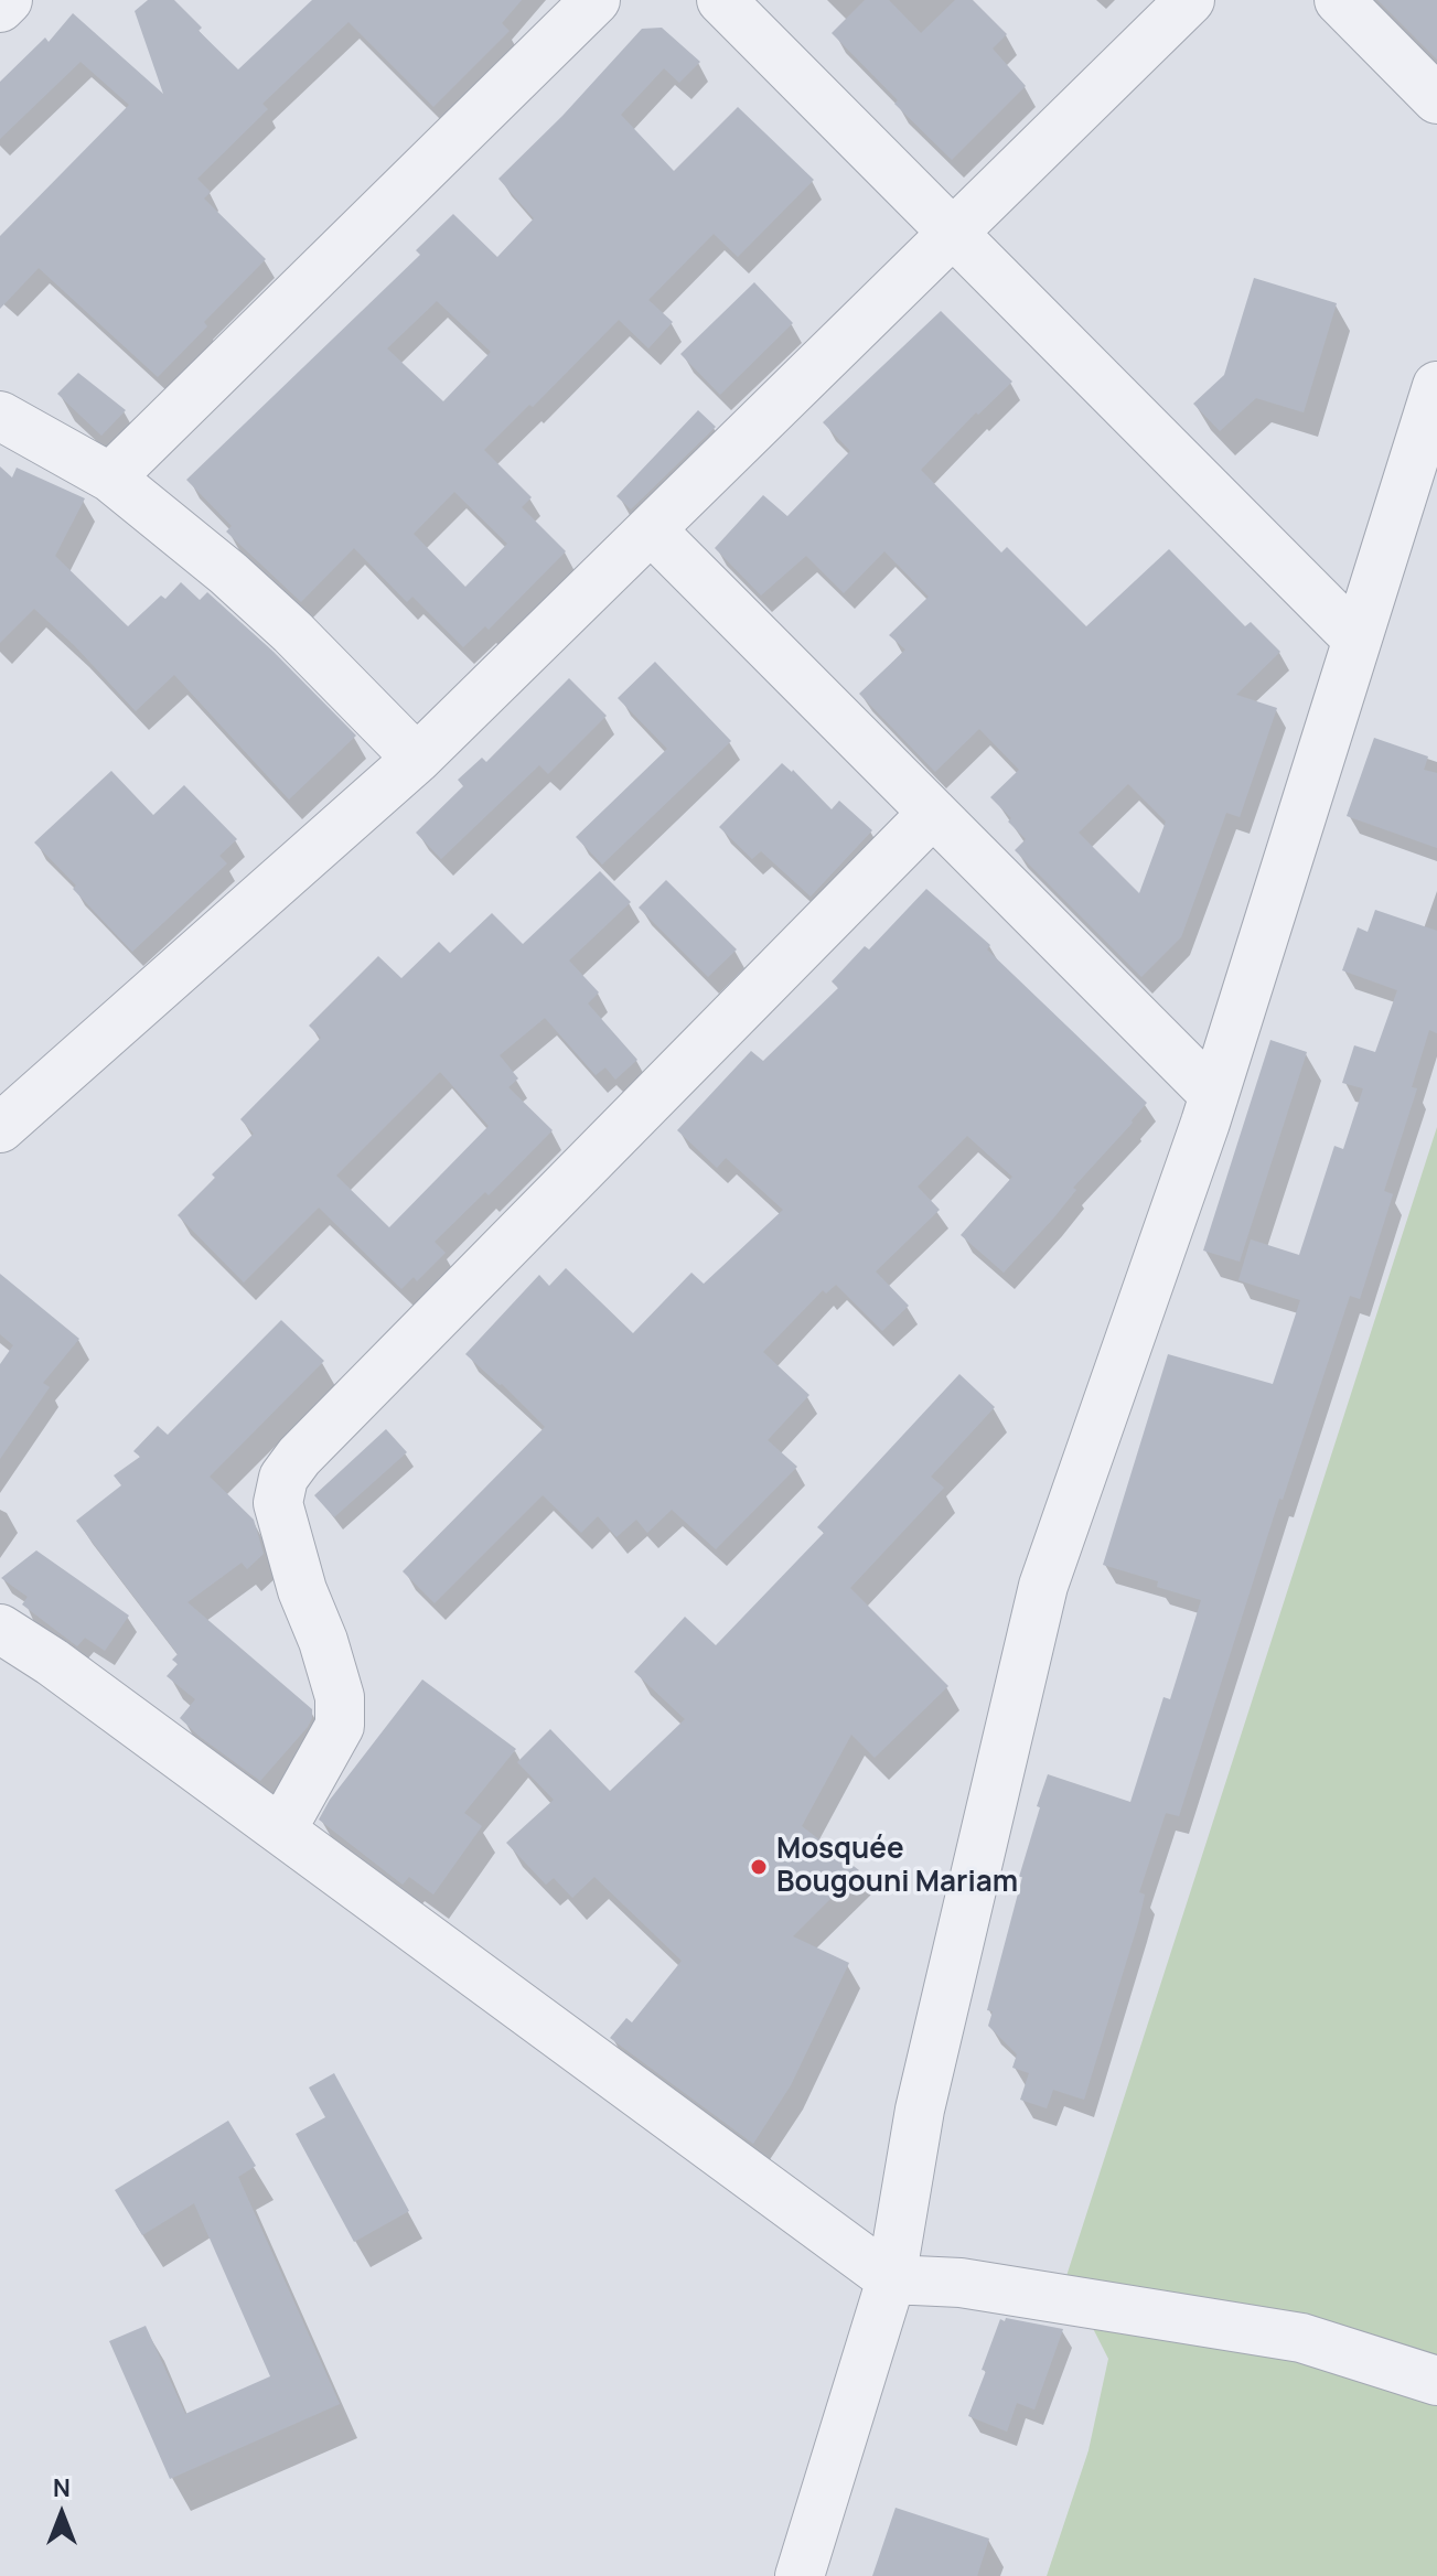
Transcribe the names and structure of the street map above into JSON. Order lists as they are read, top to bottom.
{
  "places": ["Mosquée Bougouni Mariam"],
  "north": "top"
}
